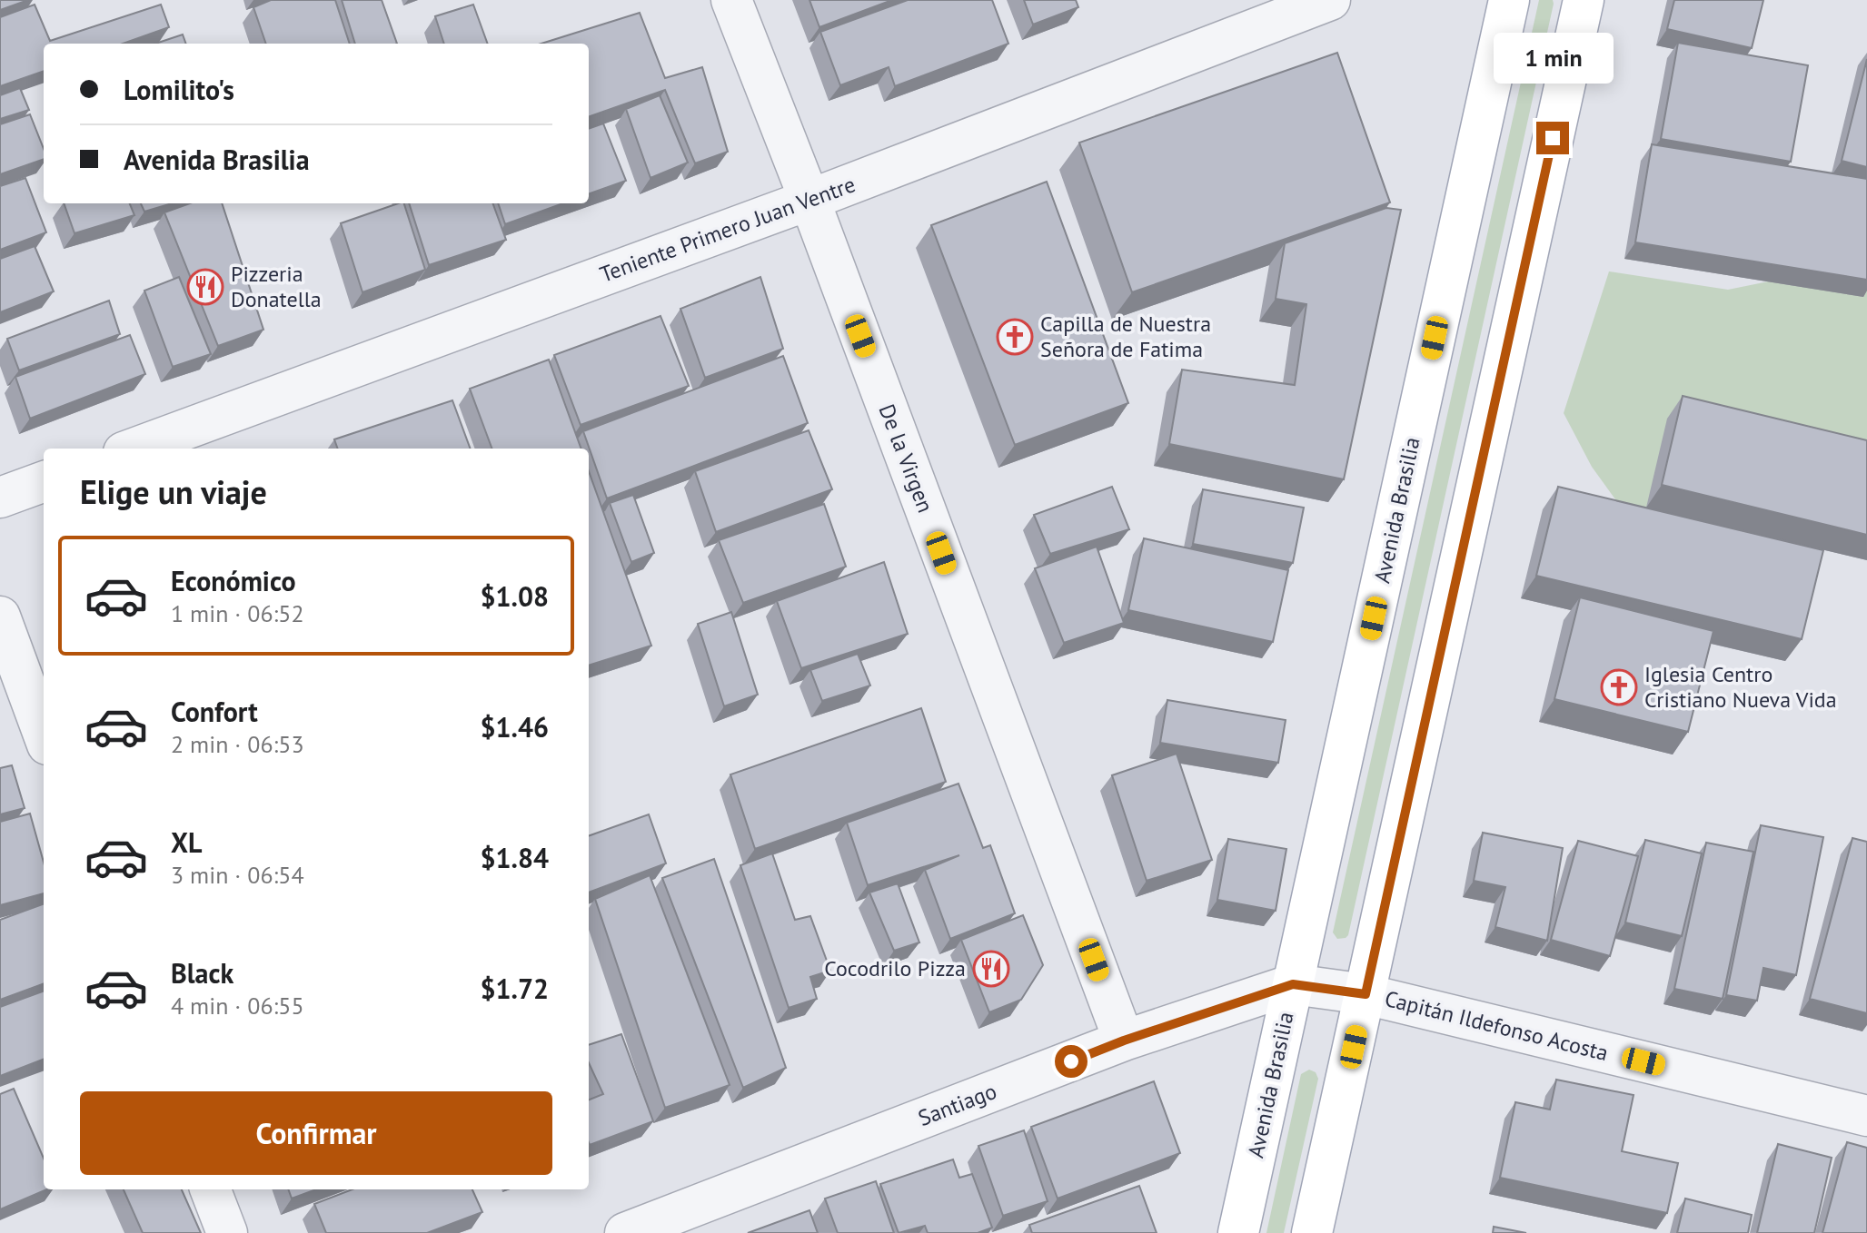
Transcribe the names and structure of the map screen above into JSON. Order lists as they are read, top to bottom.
{
  "streets": {
    "main road": ["Avenida Brasilia"],
    "street": [
      "Teniente Primero Juan Ventre",
      "De la Virgen",
      "Capitán Ildefonso Acosta",
      "Santiago"
    ]
  },
  "crossings": [
    ["Teniente Primero Juan Ventre", "De la Virgen"],
    ["De la Virgen", "Santiago"],
    ["Avenida Brasilia", "Capitán Ildefonso Acosta"],
    ["Avenida Brasilia", "Santiago"],
    ["Capitán Ildefonso Acosta", "Santiago"]
  ],
  "places": {
    "restaurant": ["Pizzeria Donatella", "Cocodrilo Pizza"],
    "church": ["Capilla de Nuestra Señora de Fatima", "Iglesia Centro Cristiano Nueva Vida"]
  },
  "page": {
    "bubble": "1 min",
    "banner": ["Lomilito's", "Avenida Brasilia"],
    "heading": "Elige un viaje",
    "list": [
      {
        "name": "Económico",
        "note": "1 min · 06:52",
        "value": "$1.08"
      },
      {
        "name": "Confort",
        "note": "2 min · 06:53",
        "value": "$1.46"
      },
      {
        "name": "XL",
        "note": "3 min · 06:54",
        "value": "$1.84"
      },
      {
        "name": "Black",
        "note": "4 min · 06:55",
        "value": "$1.72"
      }
    ],
    "buttons": "Confirmar"
  }
}
